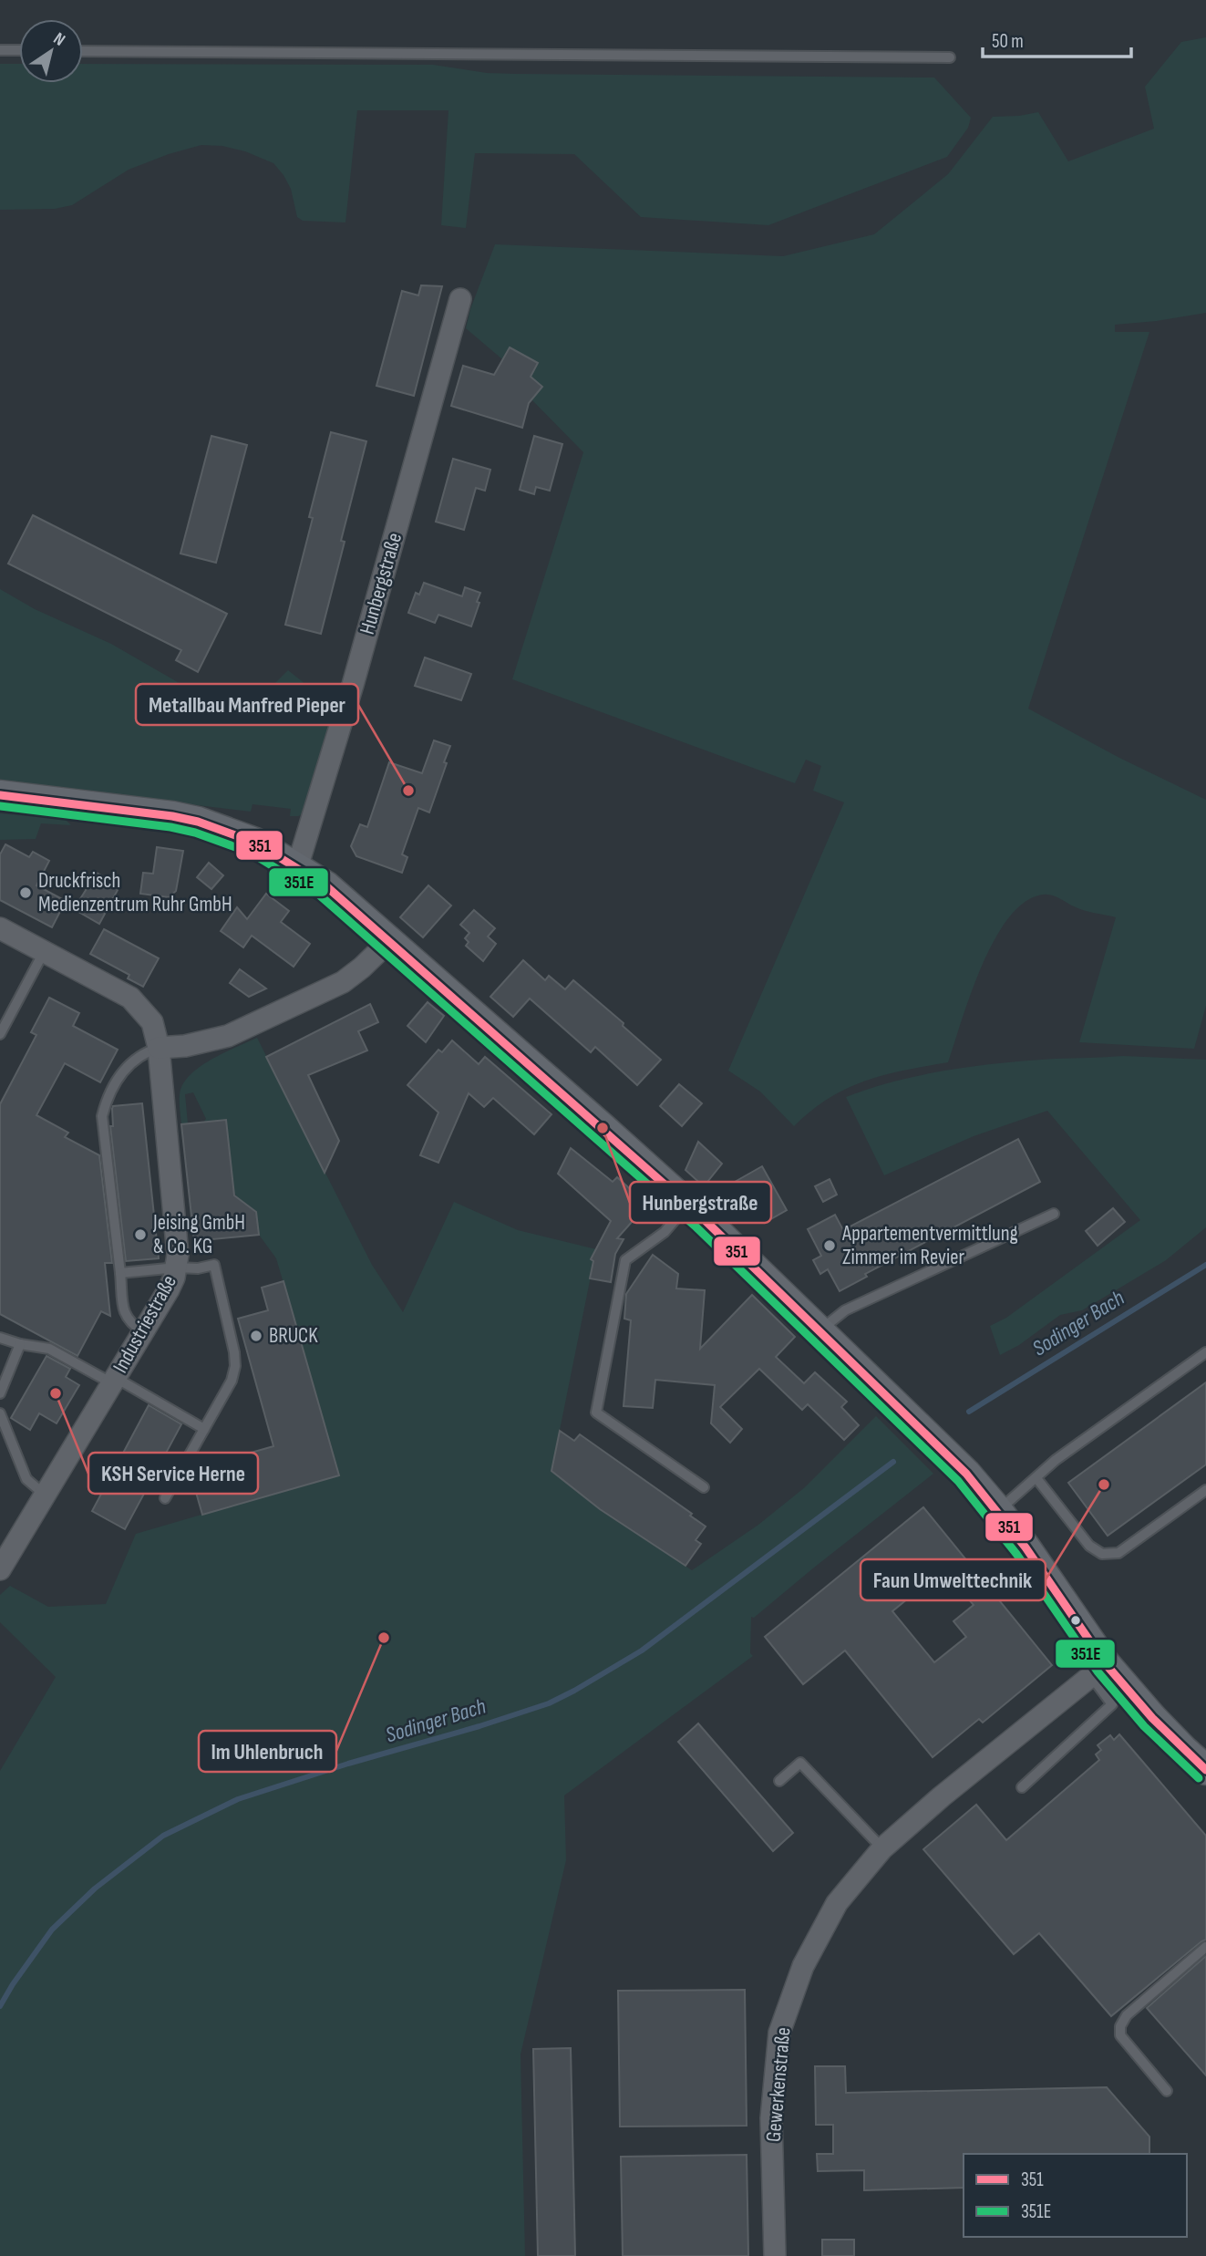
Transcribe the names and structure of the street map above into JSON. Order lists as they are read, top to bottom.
{
  "streets": {
    "street": ["Hunbergstraße", "Industriestraße", "Gewerkenstraße"]
  },
  "water": ["Sodinger Bach"],
  "places": [
    "Metallbau Manfred Pieper",
    "Druckfrisch Medienzentrum Ruhr GmbH",
    "Hunbergstraße",
    "Jeising GmbH & Co. KG",
    "Appartementvermittlung Zimmer im Revier",
    "BRUCK",
    "KSH Service Herne",
    "Faun Umwelttechnik",
    "Im Uhlenbruch"
  ],
  "lines": ["transit line 351", "transit line 351E"],
  "legend": ["351", "351E"],
  "scale_bar": "50 m",
  "north": "top right"
}
